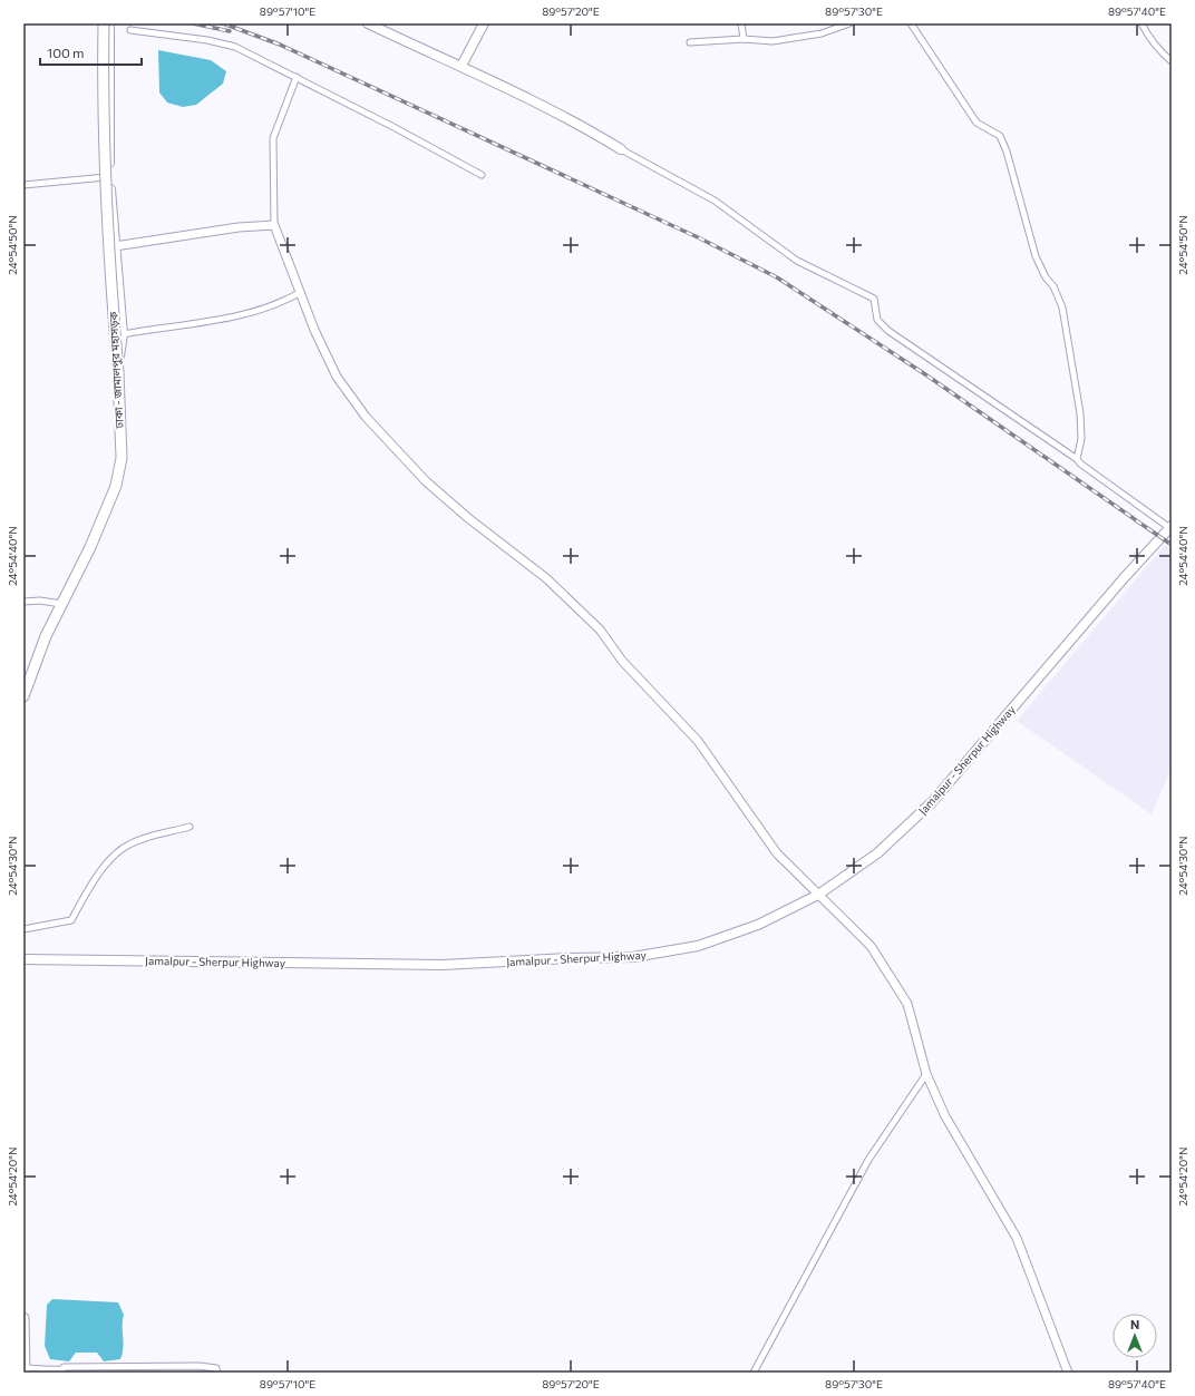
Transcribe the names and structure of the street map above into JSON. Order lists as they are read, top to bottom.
{
  "streets": {
    "highway": ["ঢাকা - জামালপুর মহাসড়ক"],
    "main road": ["Jamalpur - Sherpur Highway"]
  },
  "scale_bar": "100 m",
  "north": "top",
  "coordinates": [
    "89°57'10\"E",
    "89°57'20\"E",
    "89°57'30\"E",
    "89°57'40\"E",
    "24°54'50\"N",
    "24°54'40\"N",
    "24°54'30\"N",
    "24°54'20\"N"
  ]
}
